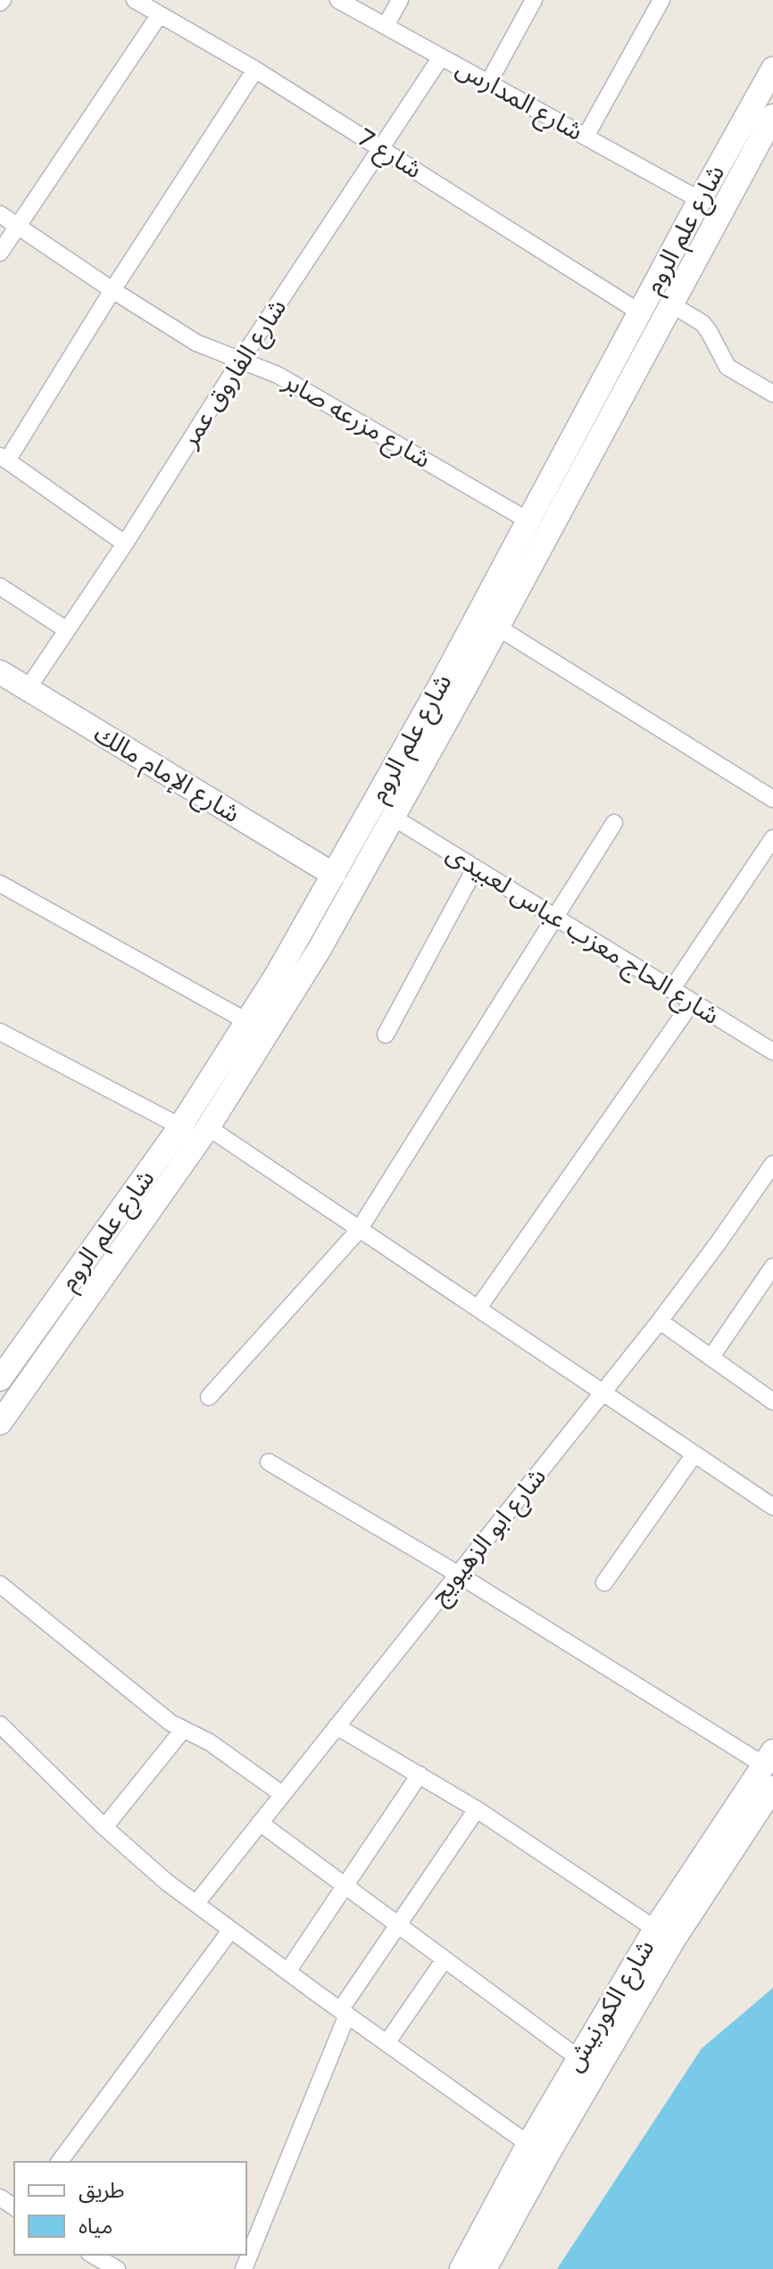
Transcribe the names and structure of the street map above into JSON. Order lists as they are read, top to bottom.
{
  "streets": {
    "street": [
      "شارع المدارس",
      "شارع 7",
      "شارع علم الروم",
      "شارع الفاروق عمر",
      "شارع مزرعه صابر",
      "شارع الإمام مالك",
      "شارع الحاج معزب عباس لعبيدى",
      "شارع ابو الزهيويج",
      "شارع الكورنيش"
    ]
  },
  "crossings": [
    ["شارع المدارس", "شارع علم الروم"],
    ["شارع المدارس", "شارع الفاروق عمر"],
    ["شارع 7", "شارع علم الروم"],
    ["شارع 7", "شارع الفاروق عمر"],
    ["شارع علم الروم", "شارع مزرعه صابر"],
    ["شارع علم الروم", "شارع الإمام مالك"],
    ["شارع علم الروم", "شارع الحاج معزب عباس لعبيدى"],
    ["شارع الفاروق عمر", "شارع مزرعه صابر"],
    ["شارع الفاروق عمر", "شارع الإمام مالك"]
  ],
  "legend": ["طريق", "مياه"]
}
